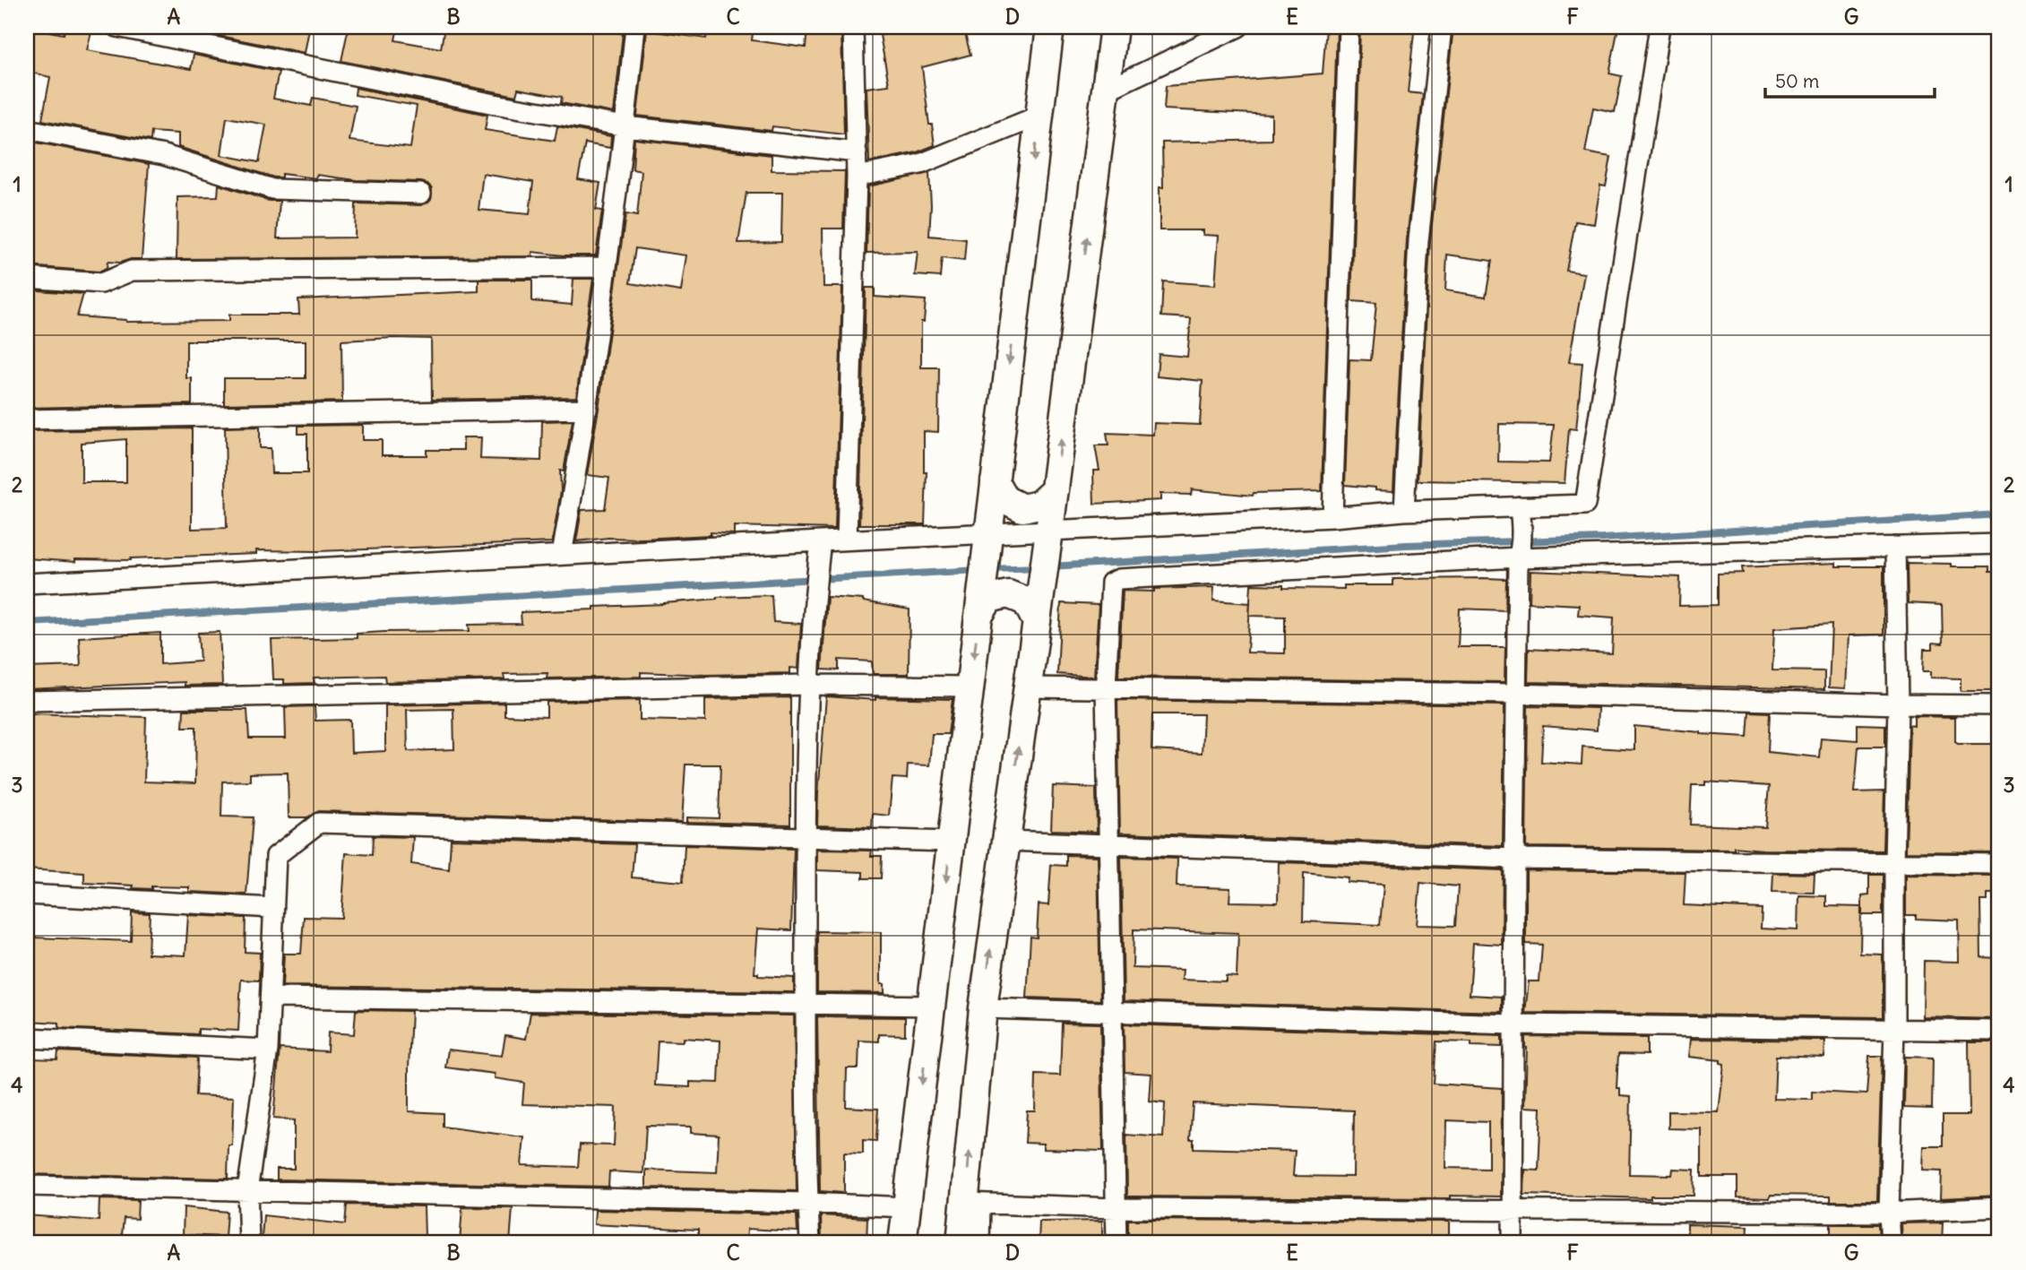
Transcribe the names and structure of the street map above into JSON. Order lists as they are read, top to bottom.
{
  "scale_bar": "50 m",
  "grid": {
    "columns": [
      "A",
      "B",
      "C",
      "D",
      "E",
      "F",
      "G"
    ],
    "rows": [
      "1",
      "2",
      "3",
      "4"
    ]
  }
}
